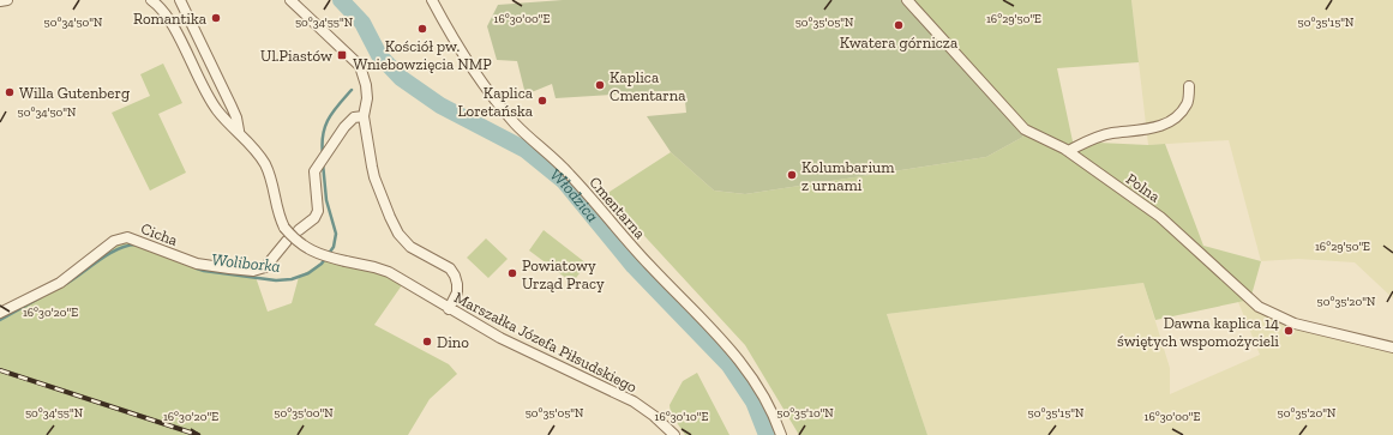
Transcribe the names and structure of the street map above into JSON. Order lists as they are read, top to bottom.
{
  "streets": {
    "street": [
      "Polna",
      "Cmentarna",
      "Cicha",
      "Marszałka Józefa Piłsudskiego"
    ]
  },
  "water": ["Włodzica", "Woliborka"],
  "places": {
    "other": [
      "Romantika",
      "Kwatera górnicza",
      "Kościół pw. Wniebowzięcia NMP",
      "Kaplica Cmentarna",
      "Willa Gutenberg",
      "Kaplica Loretańska",
      "Kolumbarium z urnami",
      "Powiatowy Urząd Pracy",
      "Dawna kaplica 14 świętych wspomożycieli",
      "Dino"
    ],
    "transit": ["Ul.Piastów"]
  },
  "coordinates": [
    "16°30'00\"E",
    "16°29'50\"E",
    "50°34'50\"N",
    "50°34'55\"N",
    "50°35'05\"N",
    "50°35'15\"N",
    "50°35'20\"N",
    "16°30'20\"E",
    "50°35'00\"N",
    "50°35'10\"N",
    "16°30'10\"E"
  ]
}
